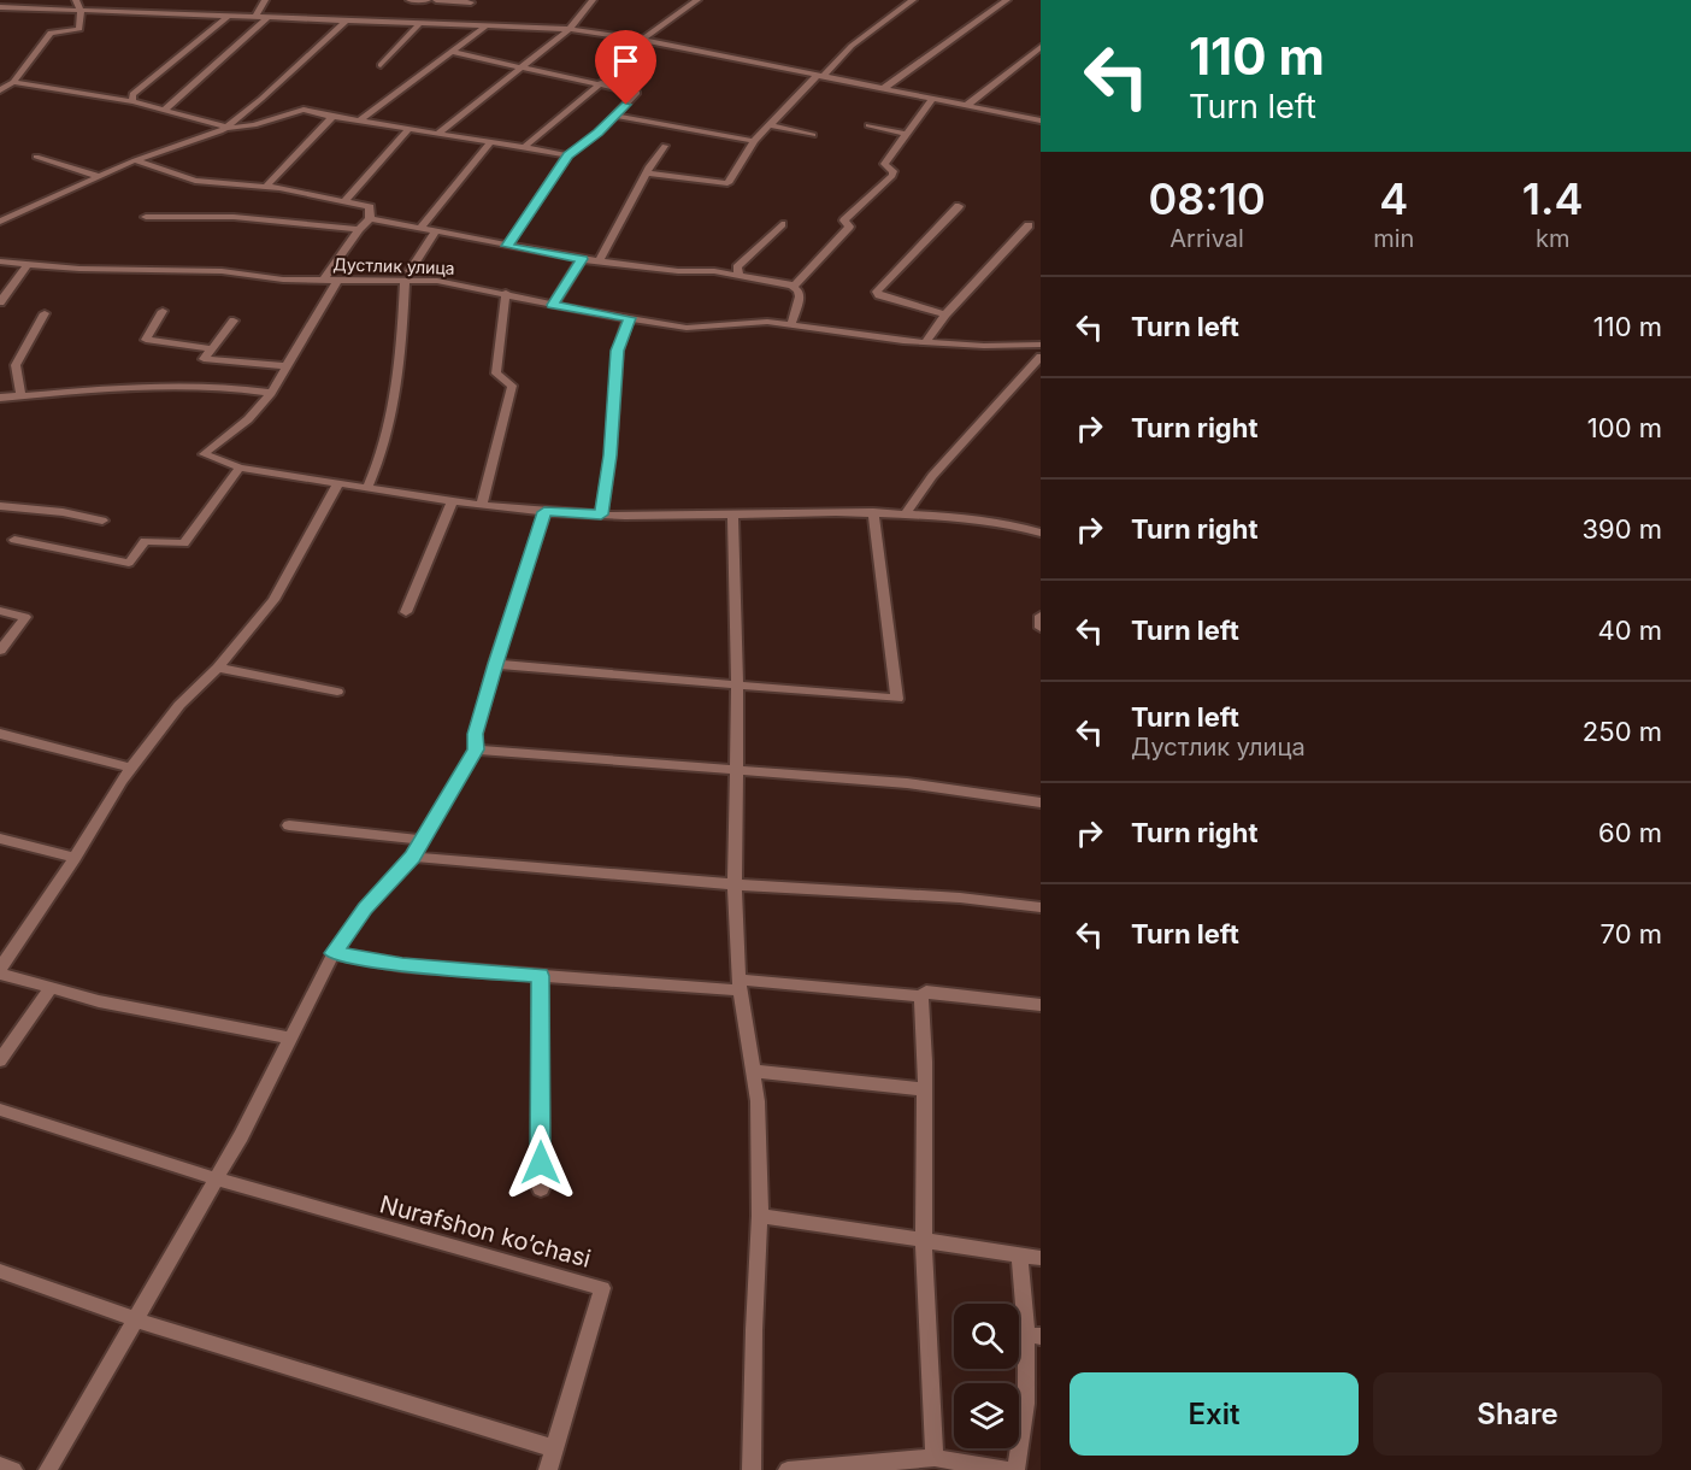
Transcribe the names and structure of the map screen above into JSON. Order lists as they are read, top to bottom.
{
  "streets": {
    "street": ["Дустлик улица", "Nurafshon ko’chasi"]
  },
  "page": {
    "turn": ["110 m", "Turn left"],
    "eta": [
      "08:10",
      "Arrival",
      "4",
      "min",
      "1.4",
      "km"
    ],
    "list": [
      {
        "name": "Turn left",
        "value": "110 m"
      },
      {
        "name": "Turn right",
        "value": "100 m"
      },
      {
        "name": "Turn right",
        "value": "390 m"
      },
      {
        "name": "Turn left",
        "value": "40 m"
      },
      {
        "name": "Turn left",
        "note": "Дустлик улица",
        "value": "250 m"
      },
      {
        "name": "Turn right",
        "value": "60 m"
      },
      {
        "name": "Turn left",
        "value": "70 m"
      }
    ],
    "buttons": ["Exit", "Share"]
  }
}
